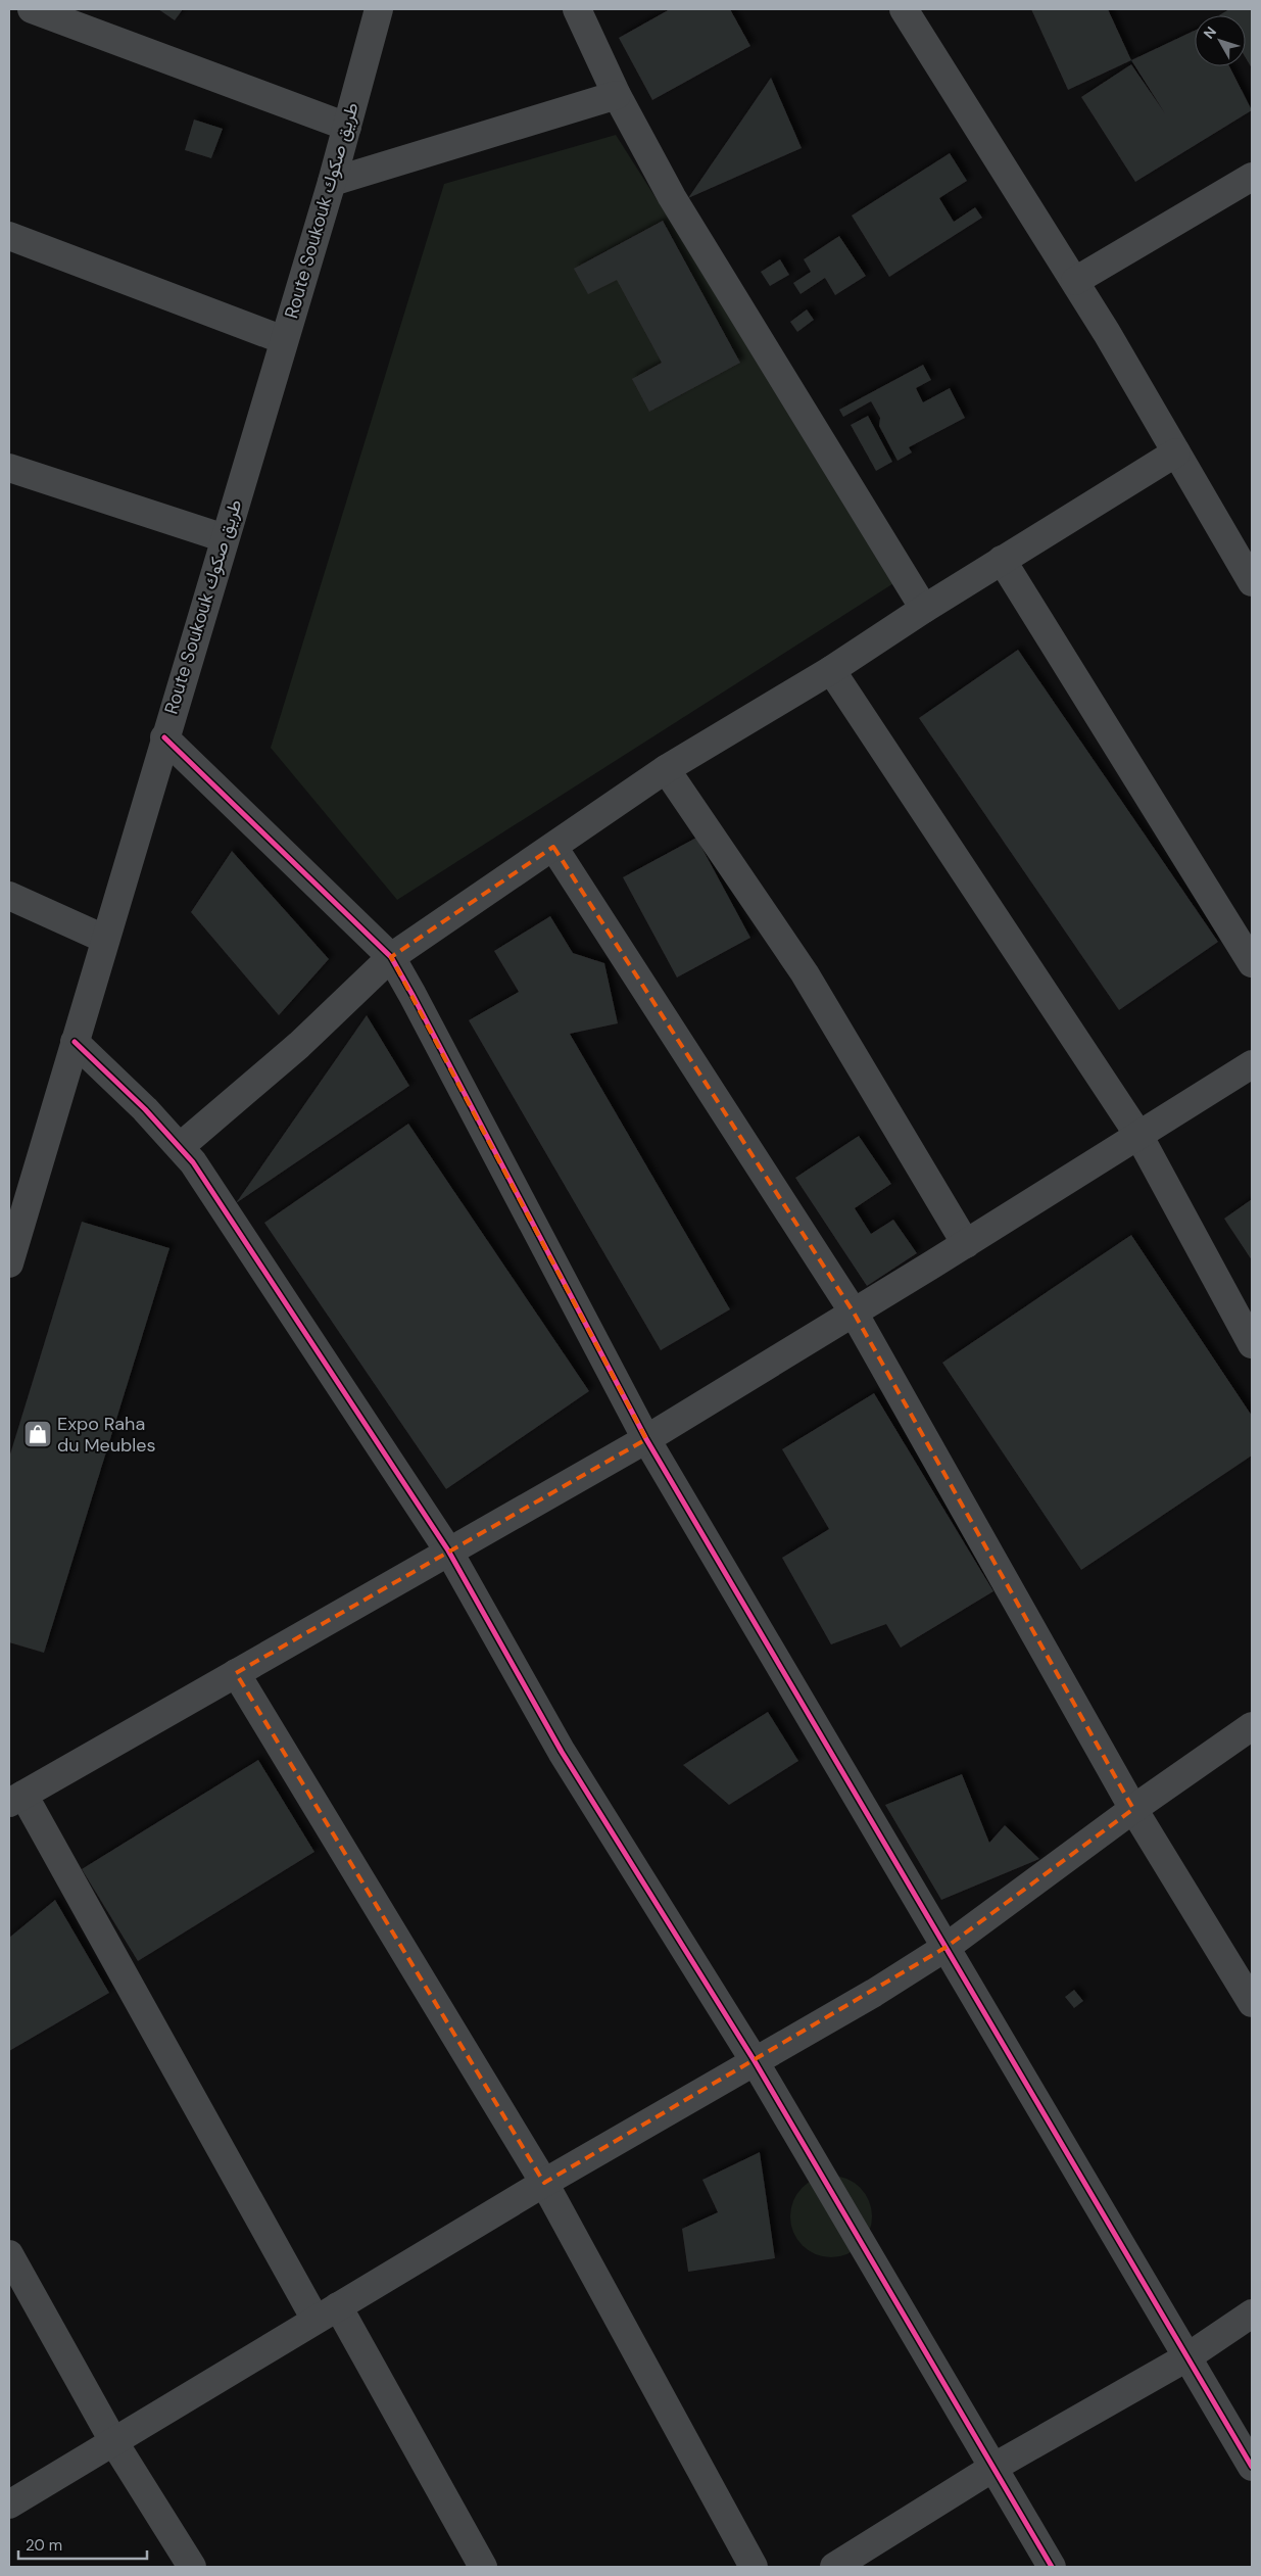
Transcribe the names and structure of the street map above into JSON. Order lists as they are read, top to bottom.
{
  "streets": {
    "street": ["Route Soukouk طريق صكوك"]
  },
  "places": {
    "shop": ["Expo Raha du Meubles"]
  },
  "scale_bar": "20 m",
  "north": "top left"
}
